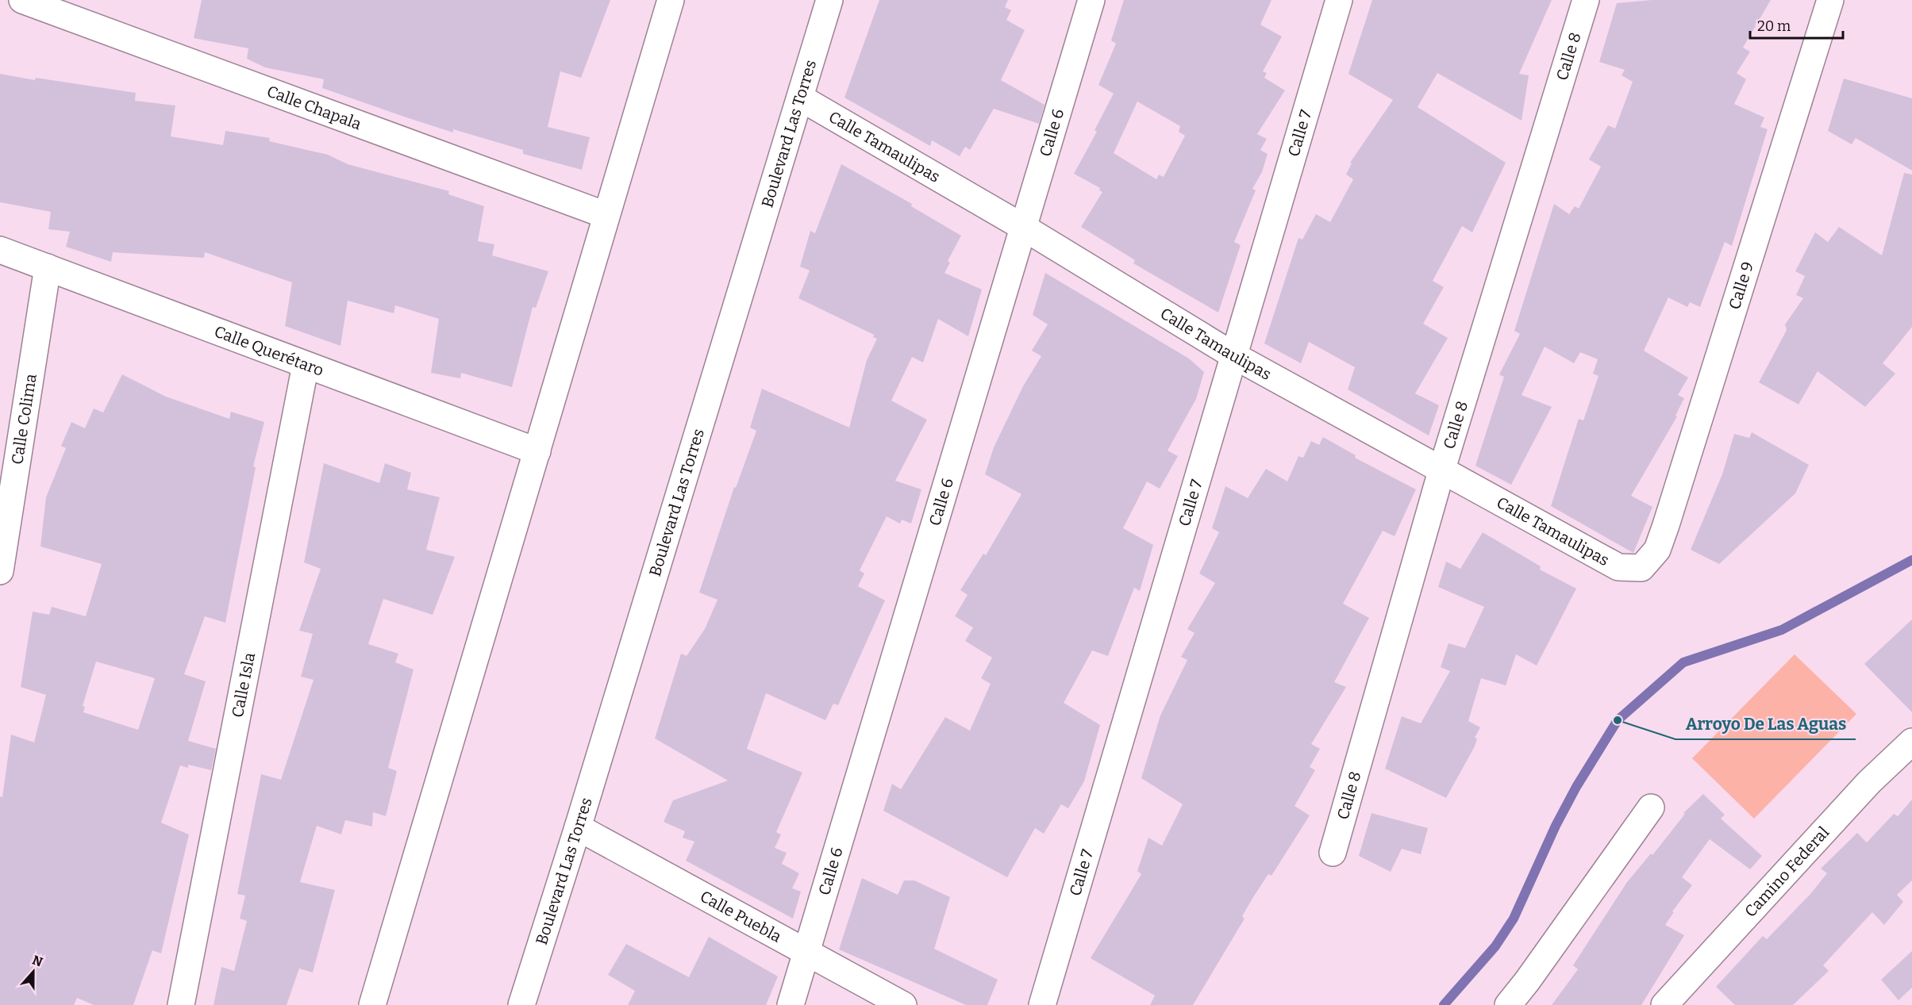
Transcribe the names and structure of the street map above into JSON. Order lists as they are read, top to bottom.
{
  "streets": {
    "street": [
      "Calle 8",
      "Calle Chapala",
      "Calle 7",
      "Calle 6",
      "Boulevard Las Torres",
      "Calle Tamaulipas",
      "Calle 9",
      "Calle Querétaro",
      "Calle Colima",
      "Calle Isla",
      "Camino Federal",
      "Calle Puebla"
    ]
  },
  "crossings": [
    ["Calle 8", "Calle Tamaulipas"],
    ["Calle 7", "Calle Tamaulipas"],
    ["Calle 6", "Calle Tamaulipas"],
    ["Calle 6", "Calle Puebla"],
    ["Boulevard Las Torres", "Calle Tamaulipas"],
    ["Boulevard Las Torres", "Calle Puebla"],
    ["Calle Tamaulipas", "Calle 9"],
    ["Calle Querétaro", "Calle Colima"],
    ["Calle Querétaro", "Calle Isla"]
  ],
  "places": ["Arroyo De Las Aguas"],
  "scale_bar": "20 m",
  "north": "top"
}
